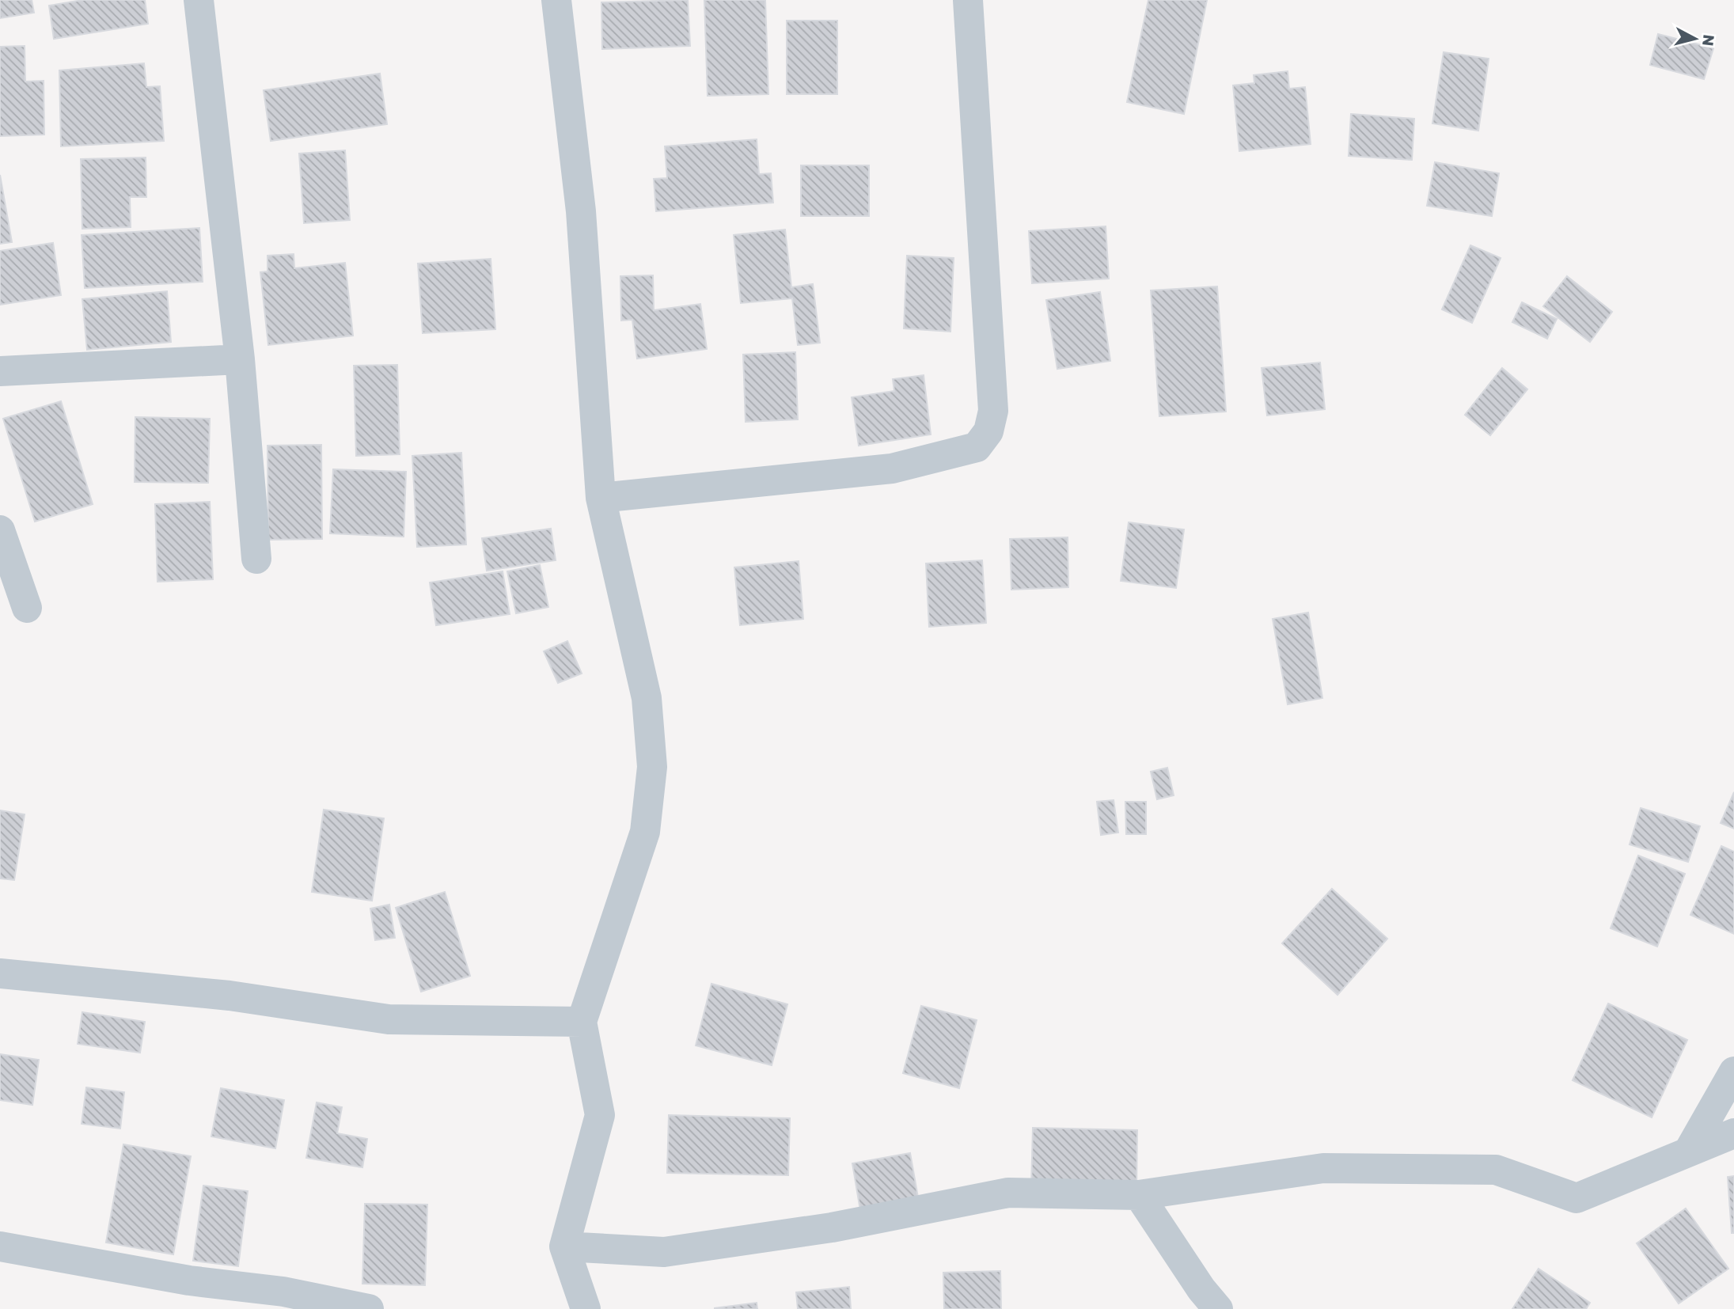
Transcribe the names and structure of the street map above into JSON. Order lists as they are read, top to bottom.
{
  "north": "right"
}
